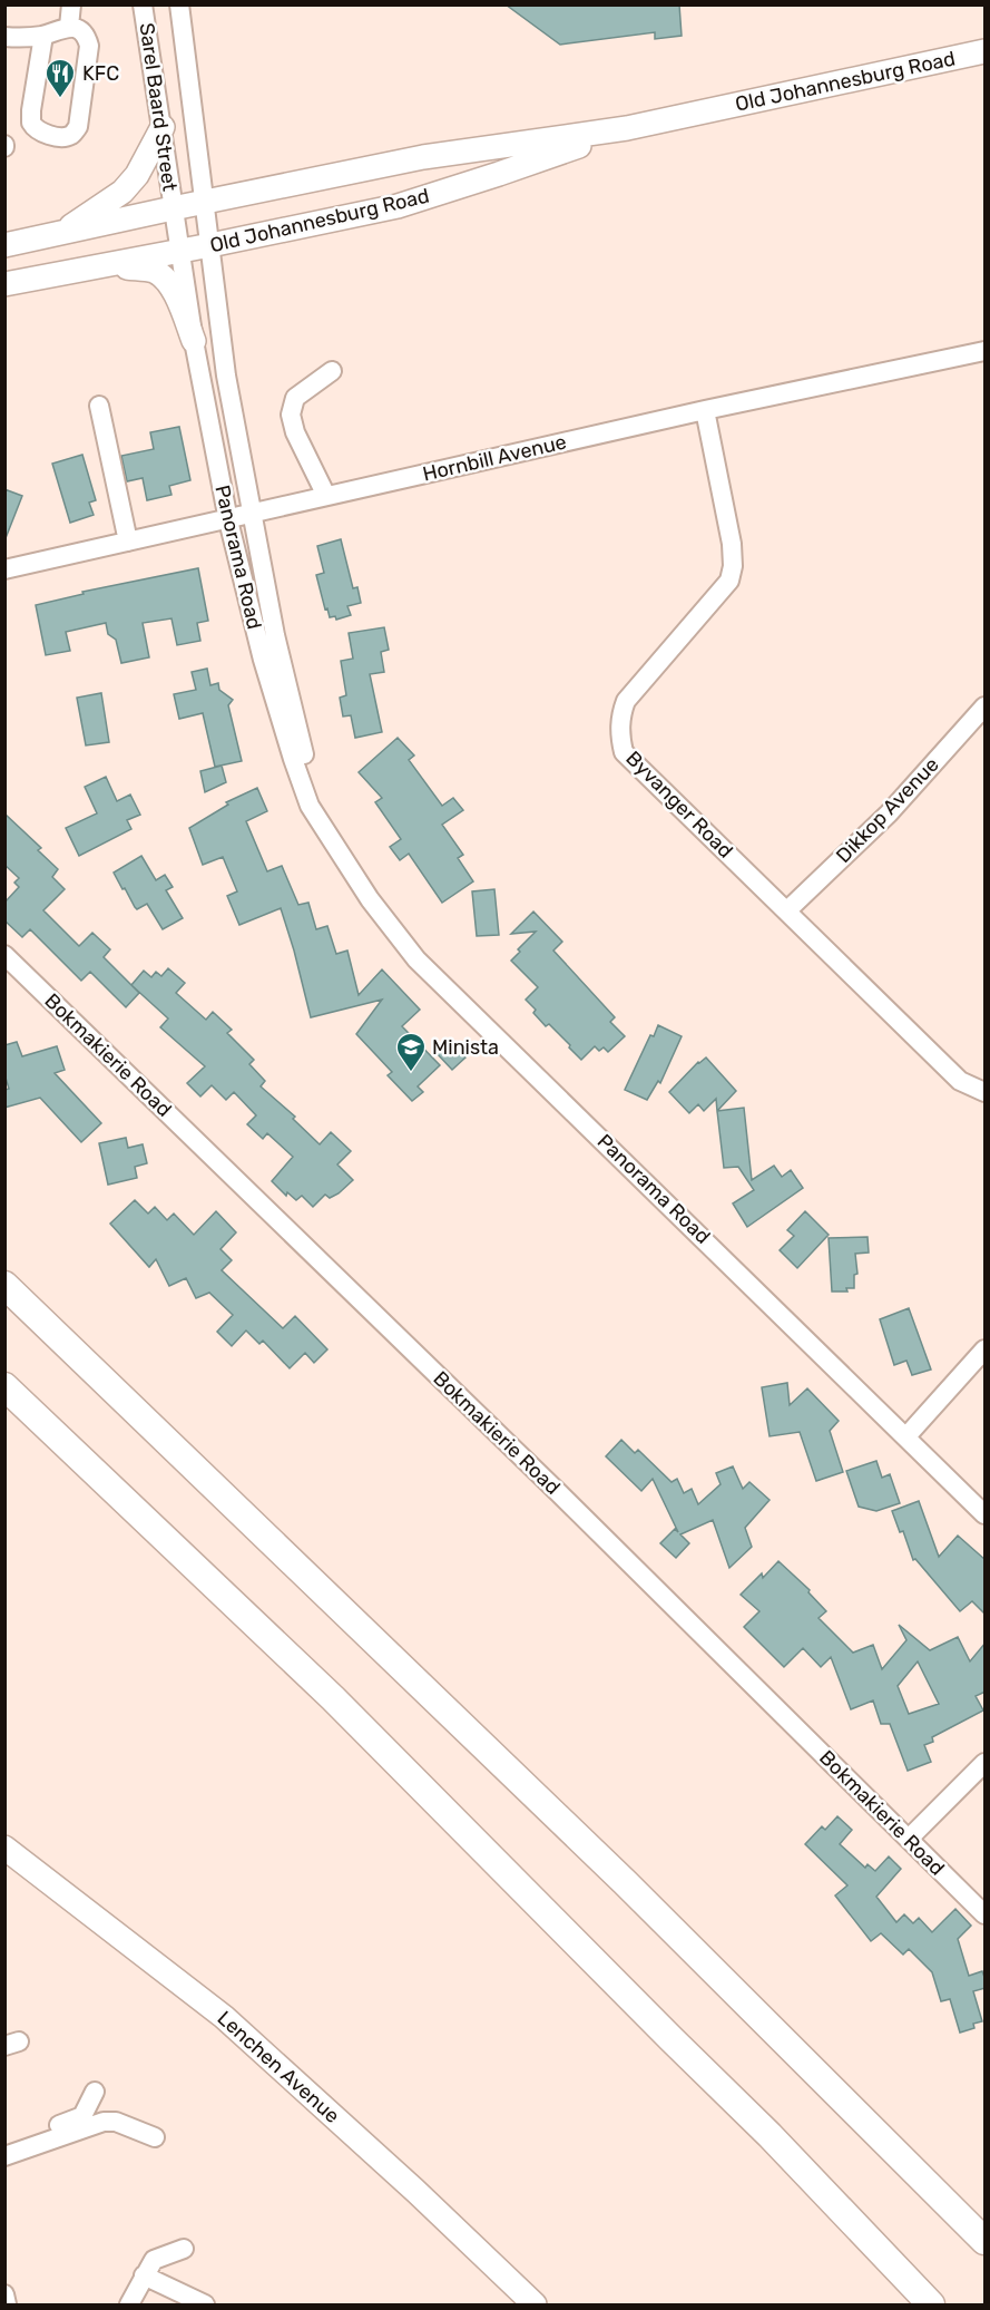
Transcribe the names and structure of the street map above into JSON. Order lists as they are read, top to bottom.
{
  "streets": {
    "main road": ["Old Johannesburg Road", "Lenchen Avenue"],
    "street": [
      "Sarel Baard Street",
      "Hornbill Avenue",
      "Panorama Road",
      "Byvanger Road",
      "Dikkop Avenue",
      "Bokmakierie Road"
    ]
  },
  "crossings": [
    ["Old Johannesburg Road", "Sarel Baard Street"],
    ["Old Johannesburg Road", "Panorama Road"],
    ["Sarel Baard Street", "Panorama Road"],
    ["Hornbill Avenue", "Panorama Road"],
    ["Hornbill Avenue", "Byvanger Road"],
    ["Byvanger Road", "Dikkop Avenue"]
  ],
  "places": {
    "restaurant": ["KFC"],
    "school or university": ["Minista"]
  }
}
